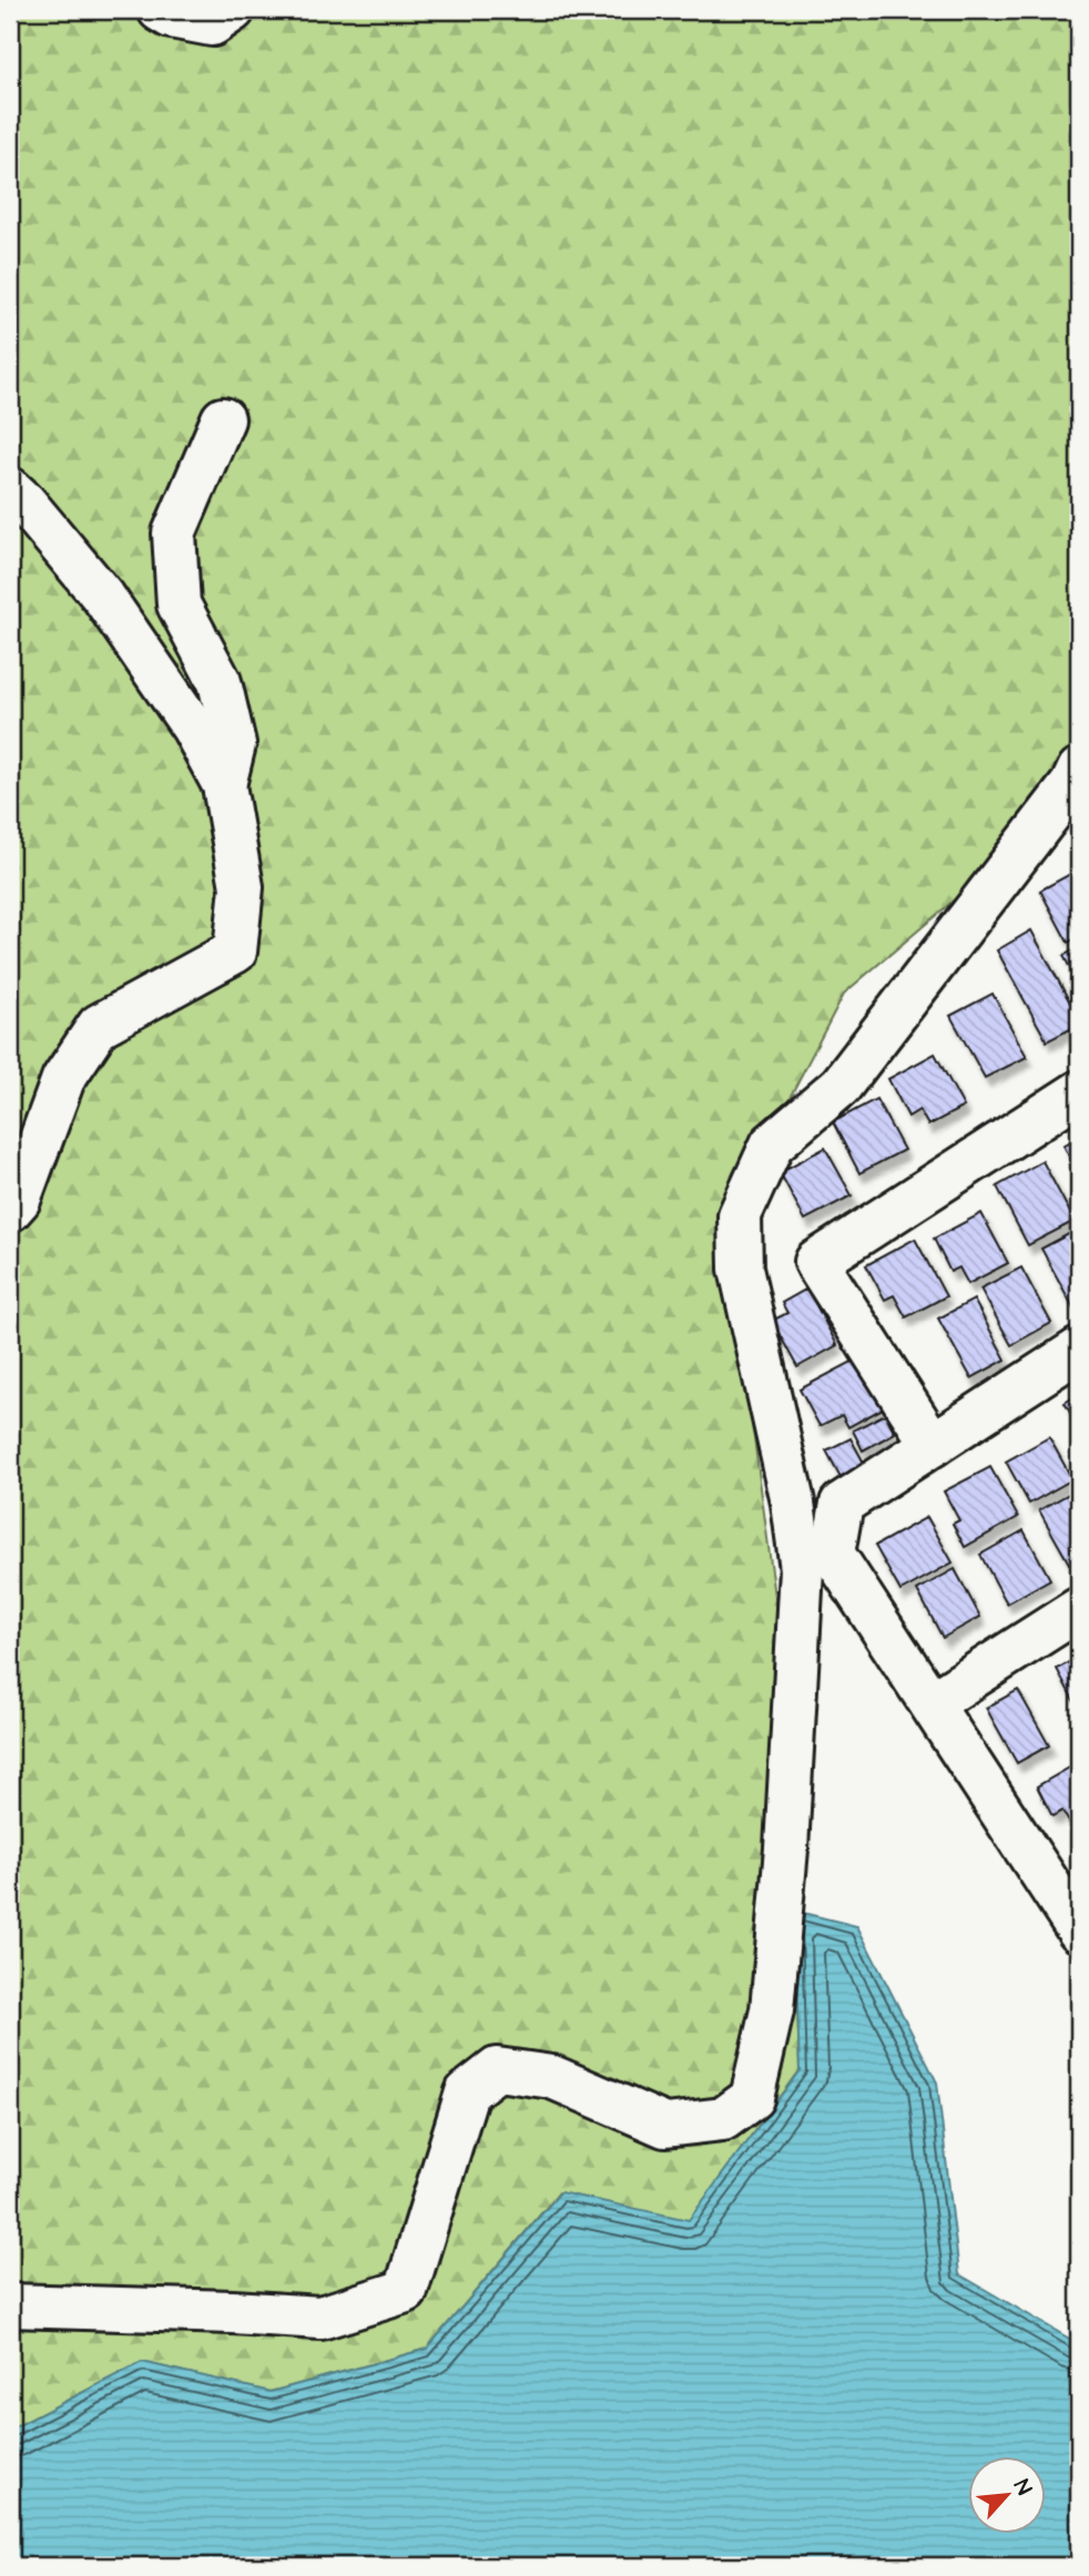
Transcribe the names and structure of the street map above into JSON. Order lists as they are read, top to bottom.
{
  "north": "top right"
}
